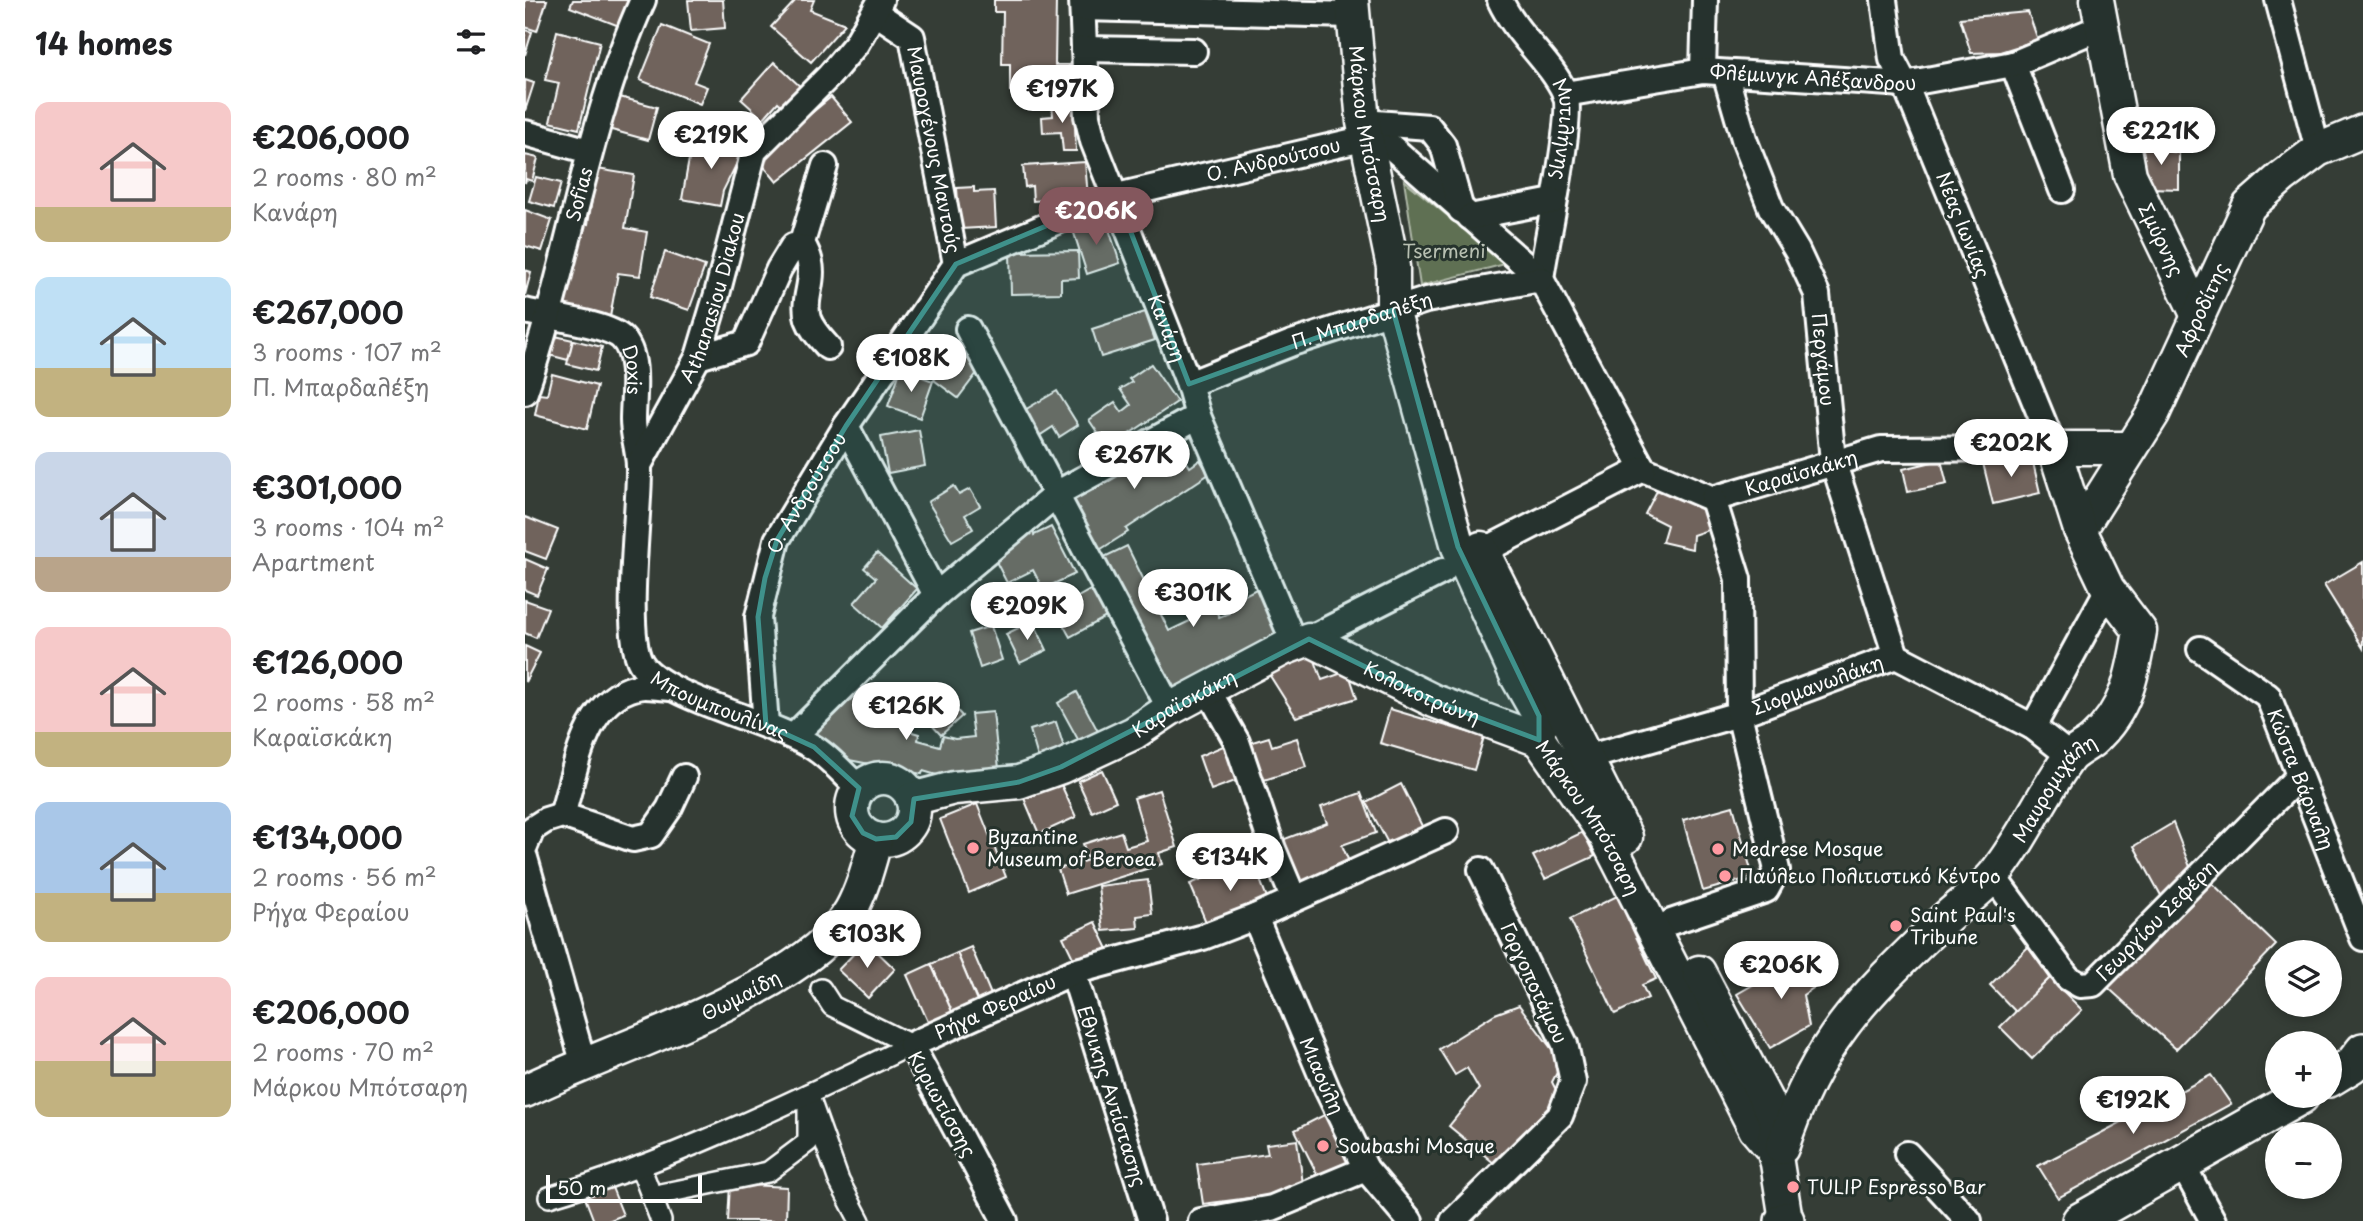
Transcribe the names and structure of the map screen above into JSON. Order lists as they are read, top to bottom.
{
  "streets": {
    "street": [
      "Φλέμινγκ Αλέξανδρου",
      "Mυτιλήνης",
      "Μάρκου Μπότσαρη",
      "Μαυρογένους Μαντούς",
      "Ο. Ανδρούτσου",
      "Sofias",
      "Νέας Ιωνίας",
      "Σμύρνης",
      "Athanasiou Diakou",
      "Αφροδίτης",
      "Π. Μπαρδαλέξη",
      "Κανάρη",
      "Περγάμου",
      "Doxis",
      "Καραϊσκάκη",
      "Σιορμανωλάκη",
      "Κολοκοτρώνη",
      "Μπουμπουλίνας",
      "Κώστα Βάρναλη",
      "Μαυρομιχάλη",
      "Γεωργίου Σεφέρη",
      "Γοργοποτάμου",
      "Θωμαίδη",
      "Ρήγα Φεραίου",
      "Μιαούλη",
      "Εθνικης Αντίστασης",
      "Κυριωτίσσης"
    ]
  },
  "crossings": [
    ["Φλέμινγκ Αλέξανδρου", "Mυτιλήνης"],
    ["Φλέμινγκ Αλέξανδρου", "Νέας Ιωνίας"],
    ["Φλέμινγκ Αλέξανδρου", "Σμύρνης"],
    ["Φλέμινγκ Αλέξανδρου", "Περγάμου"],
    ["Mυτιλήνης", "Π. Μπαρδαλέξη"],
    ["Μάρκου Μπότσαρη", "Ο. Ανδρούτσου"],
    ["Μάρκου Μπότσαρη", "Π. Μπαρδαλέξη"],
    ["Μάρκου Μπότσαρη", "Σιορμανωλάκη"],
    ["Μάρκου Μπότσαρη", "Κολοκοτρώνη"],
    ["Μάρκου Μπότσαρη", "Μαυρομιχάλη"],
    ["Μαυρογένους Μαντούς", "Ο. Ανδρούτσου"],
    ["Μαυρογένους Μαντούς", "Athanasiou Diakou"],
    ["Ο. Ανδρούτσου", "Κανάρη"],
    ["Ο. Ανδρούτσου", "Μπουμπουλίνας"],
    ["Sofias", "Doxis"],
    ["Νέας Ιωνίας", "Καραϊσκάκη"],
    ["Νέας Ιωνίας", "Μαυρομιχάλη"],
    ["Σμύρνης", "Αφροδίτης"],
    ["Athanasiou Diakou", "Doxis"],
    ["Athanasiou Diakou", "Μπουμπουλίνας"],
    ["Αφροδίτης", "Καραϊσκάκη"],
    ["Αφροδίτης", "Μαυρομιχάλη"],
    ["Π. Μπαρδαλέξη", "Κανάρη"],
    ["Κανάρη", "Καραϊσκάκη"],
    ["Κανάρη", "Κολοκοτρώνη"],
    ["Περγάμου", "Καραϊσκάκη"],
    ["Περγάμου", "Σιορμανωλάκη"],
    ["Doxis", "Μπουμπουλίνας"],
    ["Καραϊσκάκη", "Κολοκοτρώνη"],
    ["Καραϊσκάκη", "Μπουμπουλίνας"],
    ["Καραϊσκάκη", "Μαυρομιχάλη"],
    ["Καραϊσκάκη", "Θωμαίδη"],
    ["Σιορμανωλάκη", "Μαυρομιχάλη"],
    ["Μπουμπουλίνας", "Θωμαίδη"],
    ["Κώστα Βάρναλη", "Γεωργίου Σεφέρη"],
    ["Μαυρομιχάλη", "Γεωργίου Σεφέρη"],
    ["Ρήγα Φεραίου", "Μιαούλη"],
    ["Ρήγα Φεραίου", "Εθνικης Αντίστασης"],
    ["Ρήγα Φεραίου", "Κυριωτίσσης"]
  ],
  "parks": ["Tsermeni"],
  "places": [
    "Byzantine Museum of Beroea",
    "Medrese Mosque",
    "Παύλειο Πολιτιστικό Κέντρο",
    "Saint Paul's Tribune",
    "Soubashi Mosque",
    "TULIP Espresso Bar"
  ],
  "scale_bar": "50 m",
  "page": {
    "heading": "14 homes",
    "price": [
      "€197K",
      "€221K",
      "€219K",
      "€206K",
      "€108K",
      "€202K",
      "€267K",
      "€301K",
      "€209K",
      "€126K",
      "€134K",
      "€103K",
      "€206K",
      "€192K"
    ],
    "list": [
      {
        "name": "€206,000",
        "note": "2 rooms · 80 m² · Κανάρη"
      },
      {
        "name": "€267,000",
        "note": "3 rooms · 107 m² · Π. Μπαρδαλέξη"
      },
      {
        "name": "€301,000",
        "note": "3 rooms · 104 m² · Apartment"
      },
      {
        "name": "€126,000",
        "note": "2 rooms · 58 m² · Καραϊσκάκη"
      },
      {
        "name": "€134,000",
        "note": "2 rooms · 56 m² · Ρήγα Φεραίου"
      },
      {
        "name": "€206,000",
        "note": "2 rooms · 70 m² · Μάρκου Μπότσαρη"
      }
    ],
    "map_buttons": ["+", "−"],
    "scale": "50 m"
  }
}
